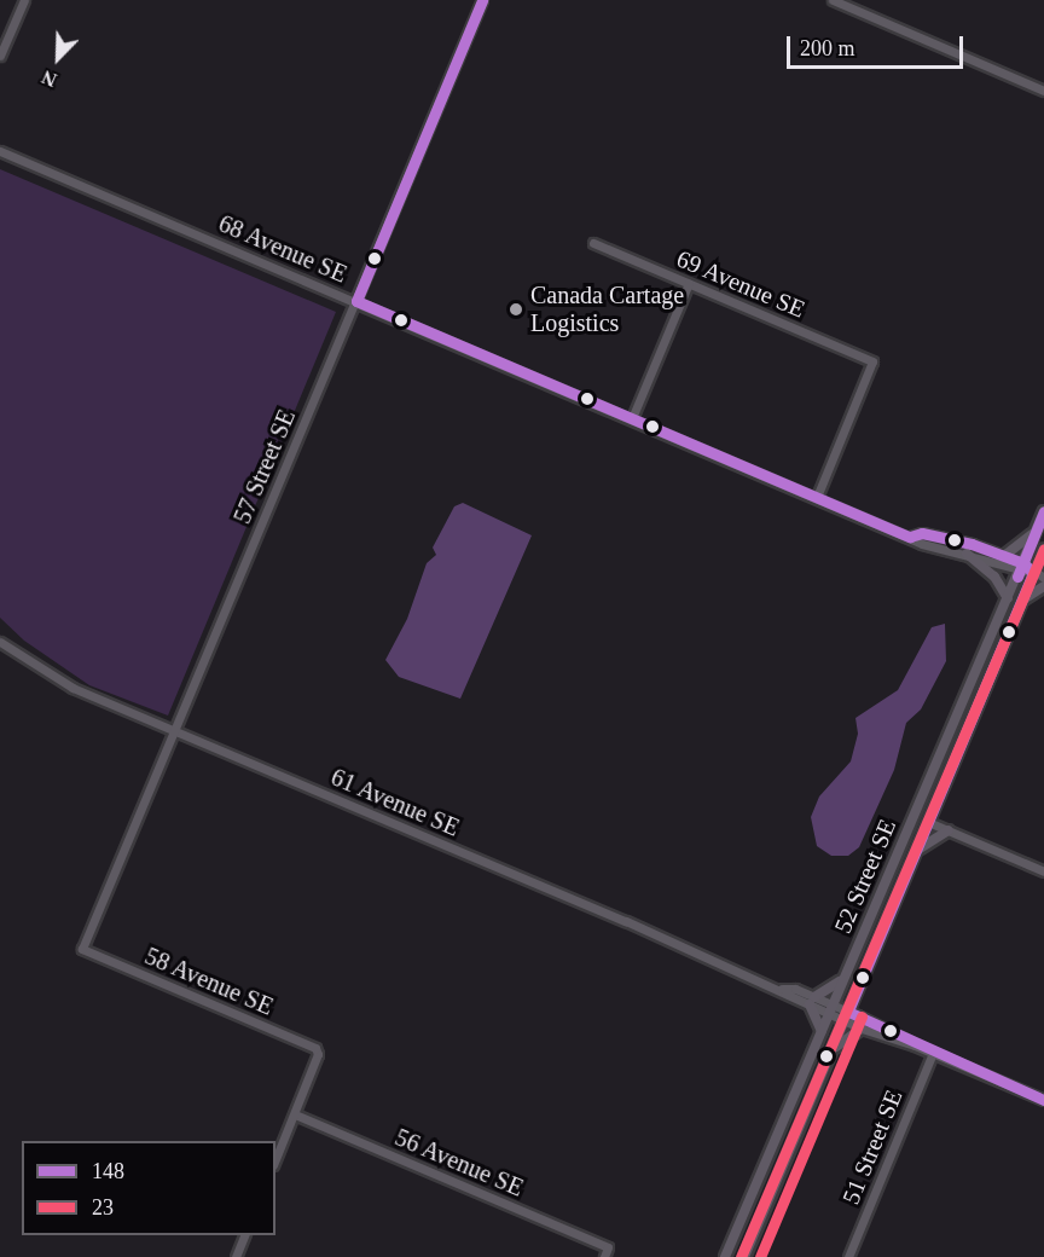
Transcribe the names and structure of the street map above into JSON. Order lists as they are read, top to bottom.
{
  "streets": {
    "main road": ["52 Street SE"],
    "street": [
      "68 Avenue SE",
      "69 Avenue SE",
      "57 Street SE",
      "61 Avenue SE",
      "58 Avenue SE",
      "51 Street SE",
      "56 Avenue SE"
    ]
  },
  "crossings": [
    ["68 Avenue SE", "69 Avenue SE"],
    ["68 Avenue SE", "57 Street SE"],
    ["68 Avenue SE", "52 Street SE"],
    ["57 Street SE", "61 Avenue SE"],
    ["57 Street SE", "58 Avenue SE"],
    ["61 Avenue SE", "52 Street SE"],
    ["61 Avenue SE", "51 Street SE"],
    ["58 Avenue SE", "56 Avenue SE"]
  ],
  "places": ["Canada Cartage Logistics"],
  "lines": ["transit line 148", "transit line 23"],
  "legend": ["148", "23"],
  "scale_bar": "200 m",
  "north": "bottom left"
}
